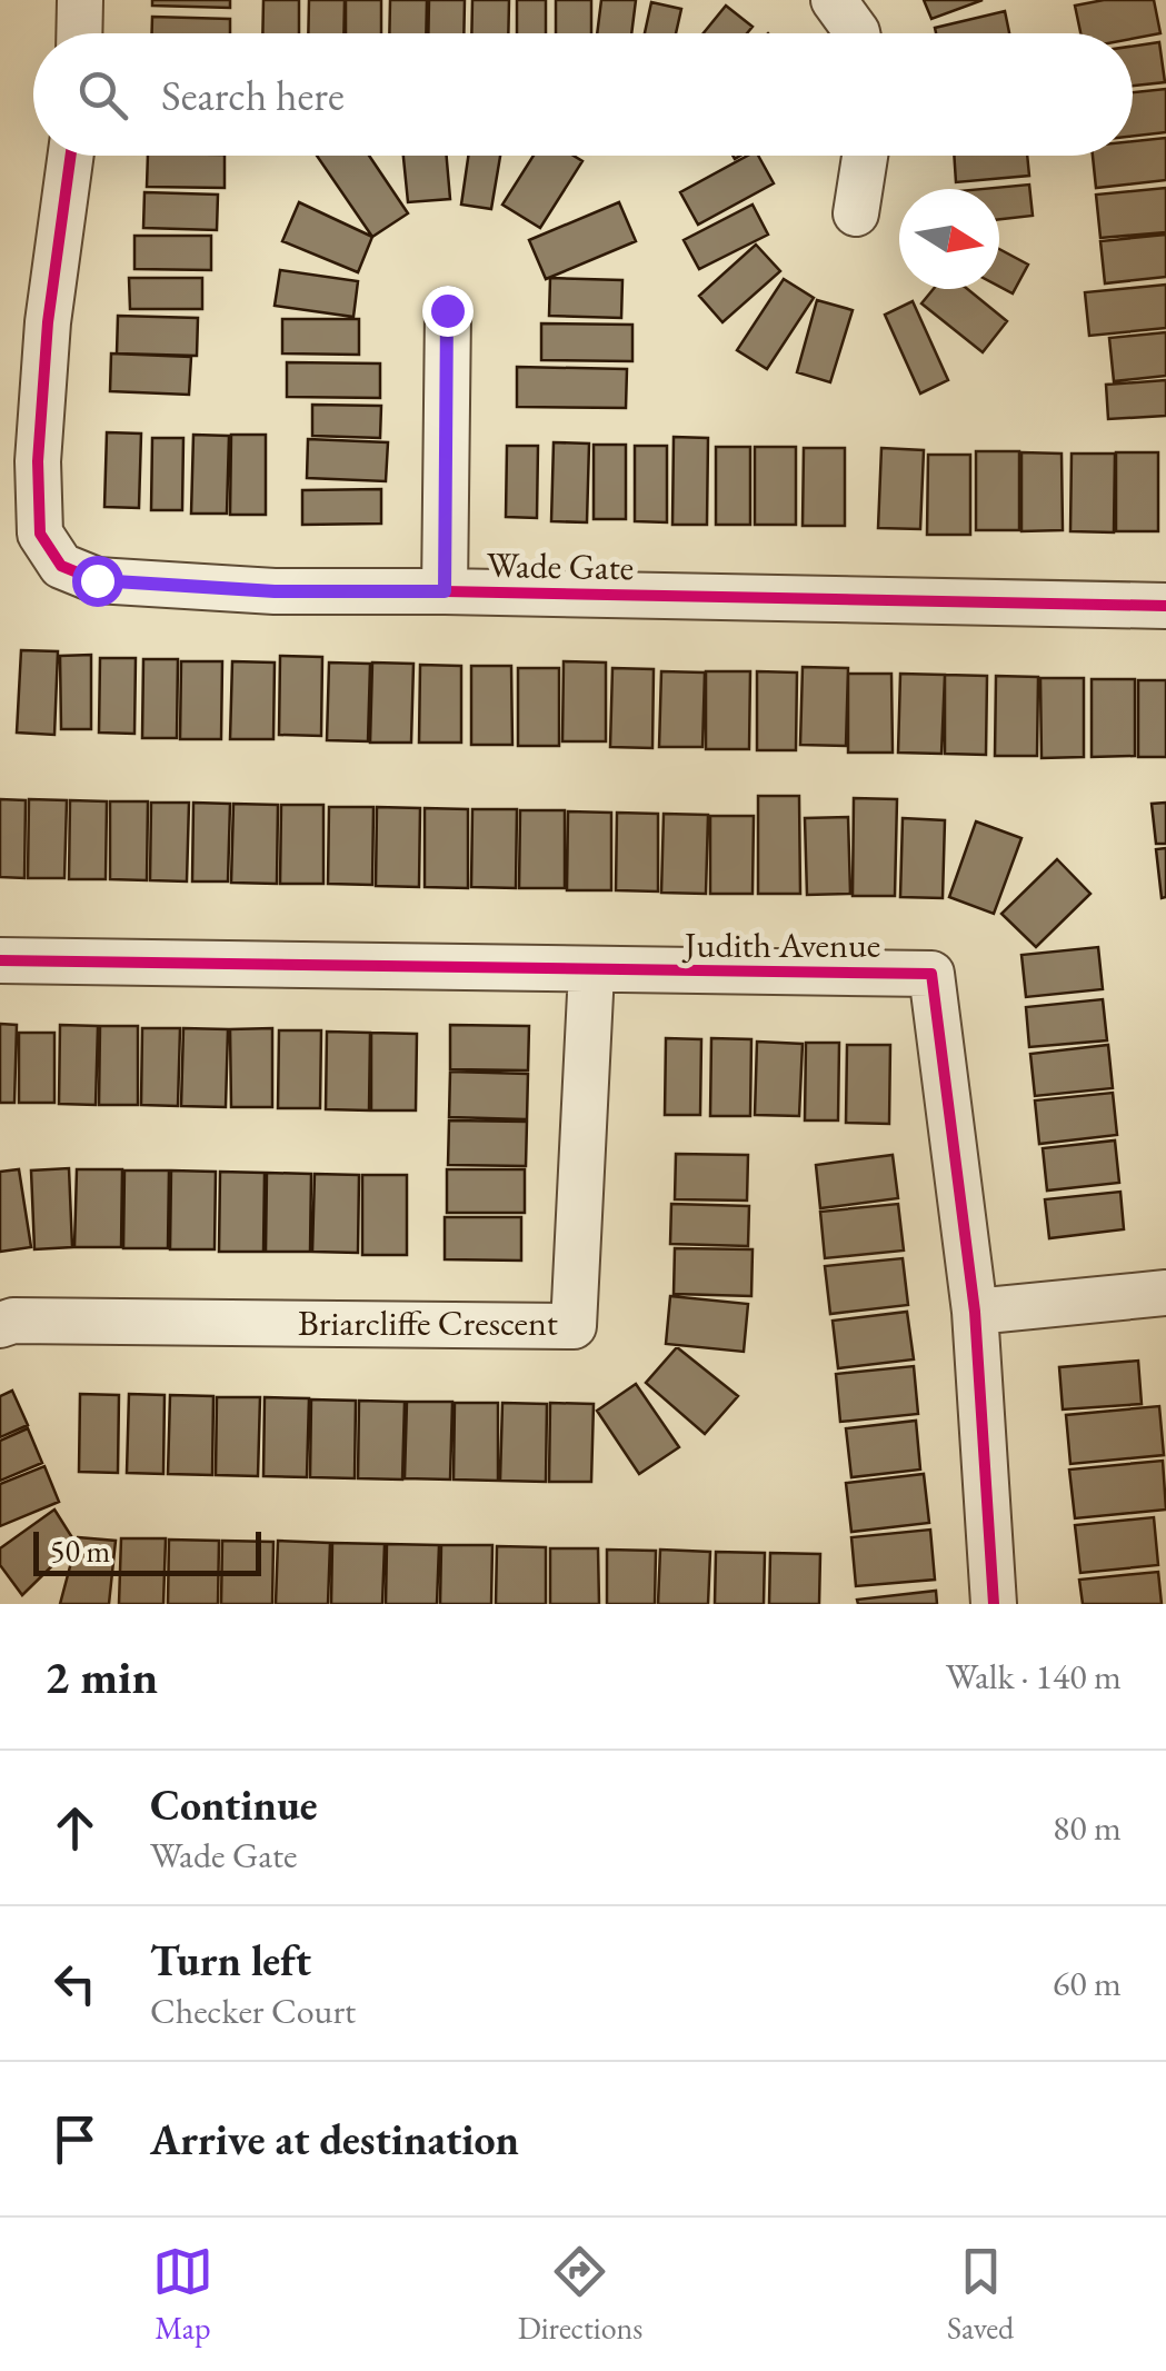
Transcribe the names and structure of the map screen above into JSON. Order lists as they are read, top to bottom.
{
  "streets": {
    "street": ["Wade Gate", "Judith Avenue", "Briarcliffe Crescent"]
  },
  "crossings": [
    ["Judith Avenue", "Briarcliffe Crescent"]
  ],
  "scale_bar": "50 m",
  "north": "right",
  "page": {
    "search": "Search here",
    "scale": "50 m",
    "heading": ["2 min", "Walk · 140 m"],
    "list": [
      ["Continue", "Wade Gate", "80 m"],
      ["Turn left", "Checker Court", "60 m"],
      "Arrive at destination"
    ],
    "nav": ["Map", "Directions", "Saved"]
  }
}
